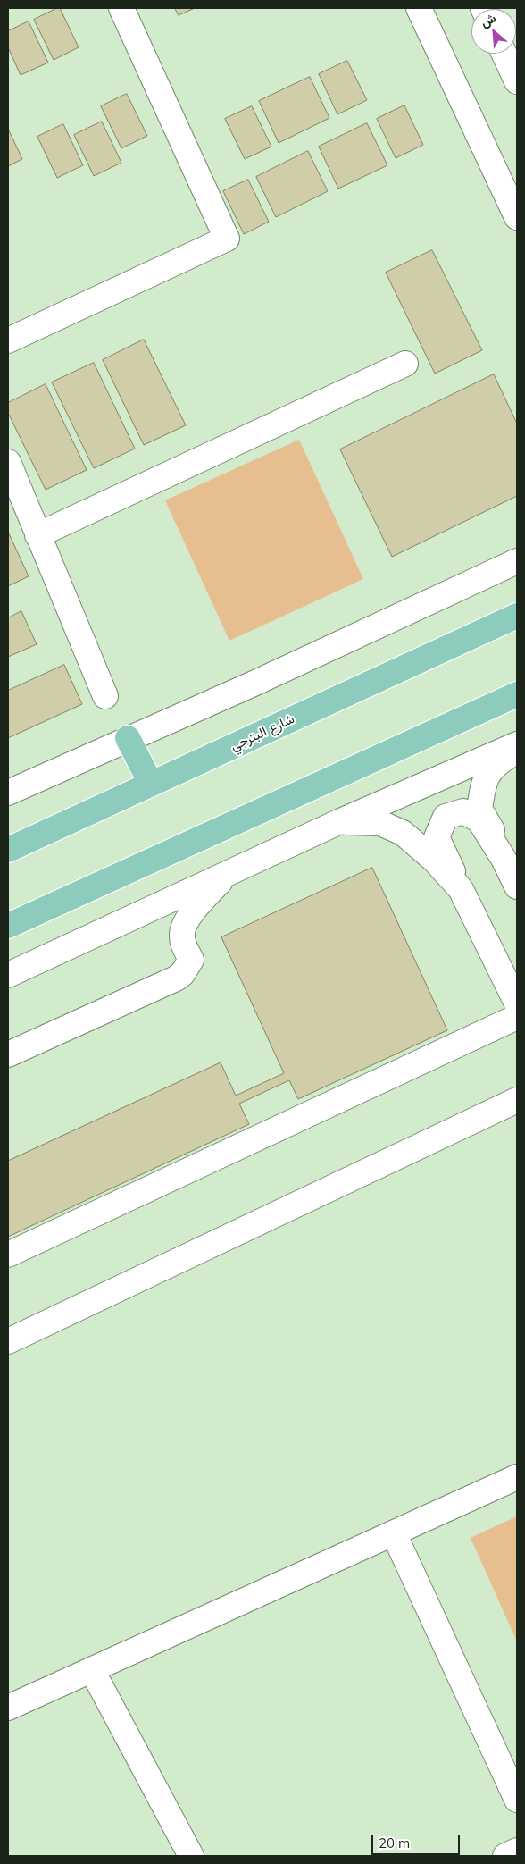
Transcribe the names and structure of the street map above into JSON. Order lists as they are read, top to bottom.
{
  "streets": {
    "main road": ["شارع البترجي"]
  },
  "scale_bar": "20 m",
  "north": "top left"
}
